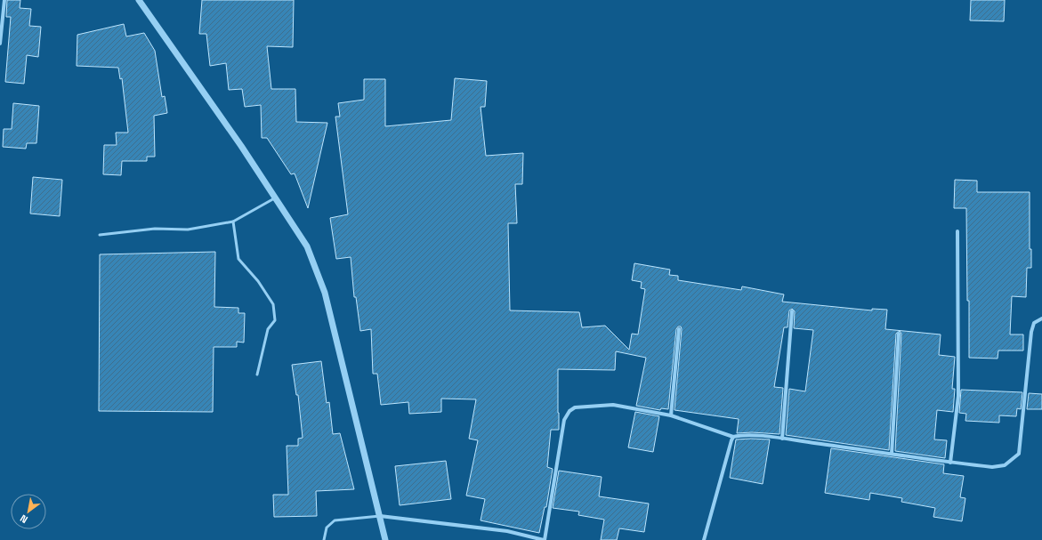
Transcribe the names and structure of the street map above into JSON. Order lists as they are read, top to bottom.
{
  "north": "bottom left"
}
